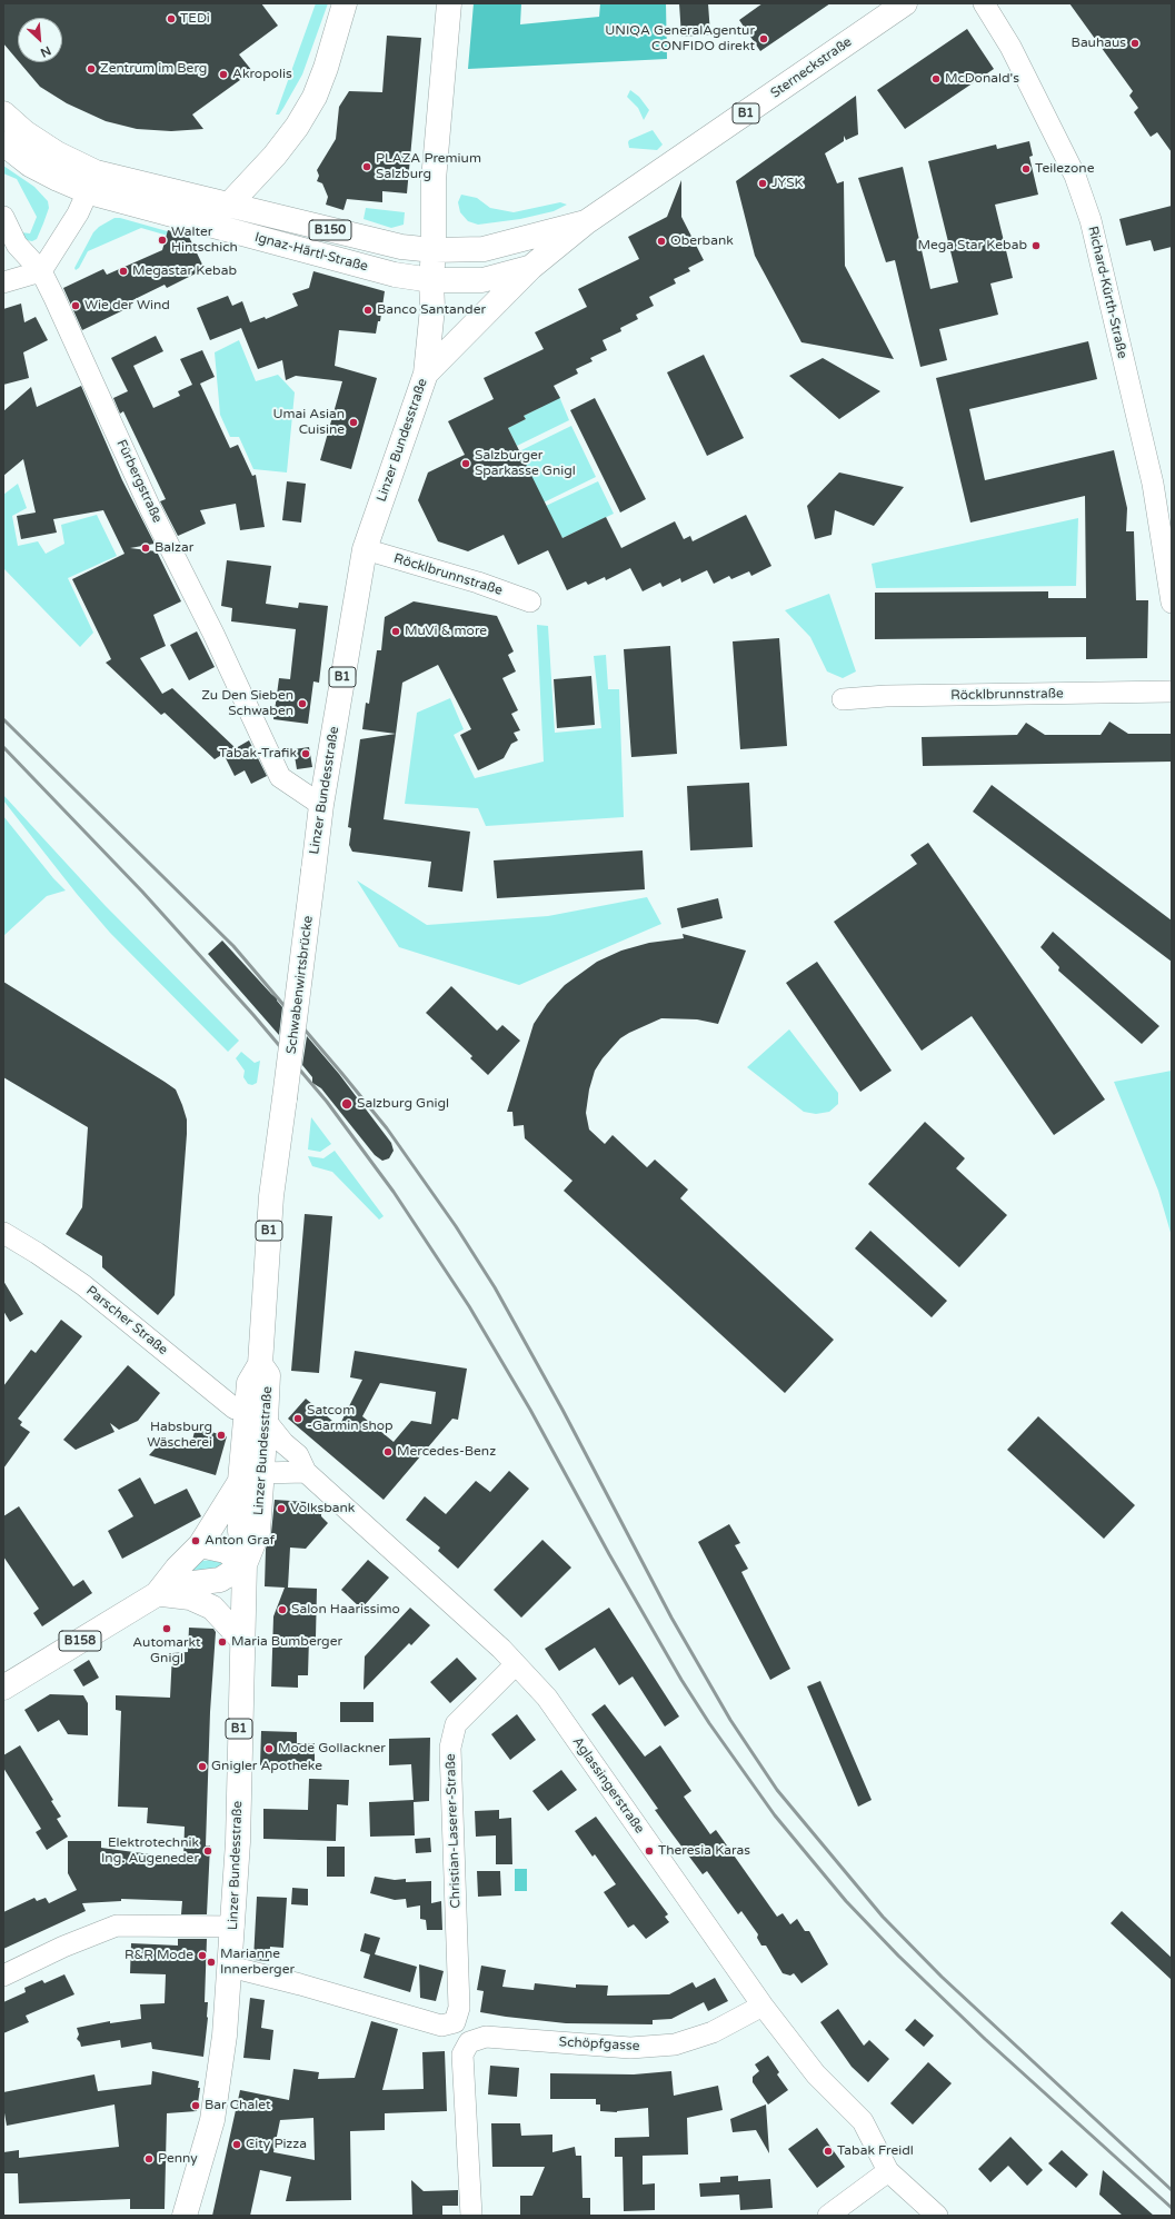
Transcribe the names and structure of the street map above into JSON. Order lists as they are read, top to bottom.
{
  "streets": {
    "main road": [
      "Sterneckstraße",
      "B1",
      "B150",
      "Ignaz-Härtl-Straße",
      "Linzer Bundesstraße",
      "Schwabenwirtsbrücke",
      "B158"
    ],
    "street": [
      "Richard-Kürth-Straße",
      "Fürbergstraße",
      "Röcklbrunnstraße",
      "Parscher Straße",
      "Aglassingerstraße",
      "Christian-Laserer-Straße",
      "Schöpfgasse"
    ]
  },
  "crossings": [
    ["Sterneckstraße", "Ignaz-Härtl-Straße"],
    ["Sterneckstraße", "Linzer Bundesstraße"],
    ["B150", "Ignaz-Härtl-Straße"],
    ["Ignaz-Härtl-Straße", "Linzer Bundesstraße"],
    ["Linzer Bundesstraße", "Fürbergstraße"],
    ["Linzer Bundesstraße", "Röcklbrunnstraße"],
    ["Linzer Bundesstraße", "Schwabenwirtsbrücke"],
    ["Linzer Bundesstraße", "Parscher Straße"],
    ["Linzer Bundesstraße", "B158"],
    ["Linzer Bundesstraße", "Aglassingerstraße"],
    ["Linzer Bundesstraße", "Christian-Laserer-Straße"],
    ["Parscher Straße", "Aglassingerstraße"],
    ["Aglassingerstraße", "Christian-Laserer-Straße"],
    ["Aglassingerstraße", "Schöpfgasse"]
  ],
  "places": [
    "TEDi",
    "UNIQA GeneralAgentur CONFIDO direkt",
    "Bauhaus",
    "Zentrum im Berg",
    "Akropolis",
    "McDonald's",
    "PLAZA Premium Salzburg",
    "Teilezone",
    "JYSK",
    "Walter Hintschich",
    "Oberbank",
    "Mega Star Kebab",
    "Megastar Kebab",
    "Wie der Wind",
    "Banco Santander",
    "Umai Asian Cuisine",
    "Salzburger Sparkasse Gnigl",
    "Balzar",
    "MuVi & more",
    "Zu Den Sieben Schwaben",
    "Tabak-Trafik",
    "Salzburg Gnigl",
    "Satcom -Garmin shop",
    "Habsburg Wäscherei",
    "Mercedes-Benz",
    "Volksbank",
    "Anton Graf",
    "Salon Haarissimo",
    "Automarkt Gnigl",
    "Maria Bumberger",
    "Mode Gollackner",
    "Gnigler Apotheke",
    "Elektrotechnik Ing. Augeneder",
    "Theresia Karas",
    "R&R Mode",
    "Marianne Innerberger",
    "Bar Chalet",
    "City Pizza",
    "Tabak Freidl",
    "Penny"
  ],
  "north": "bottom right"
}
